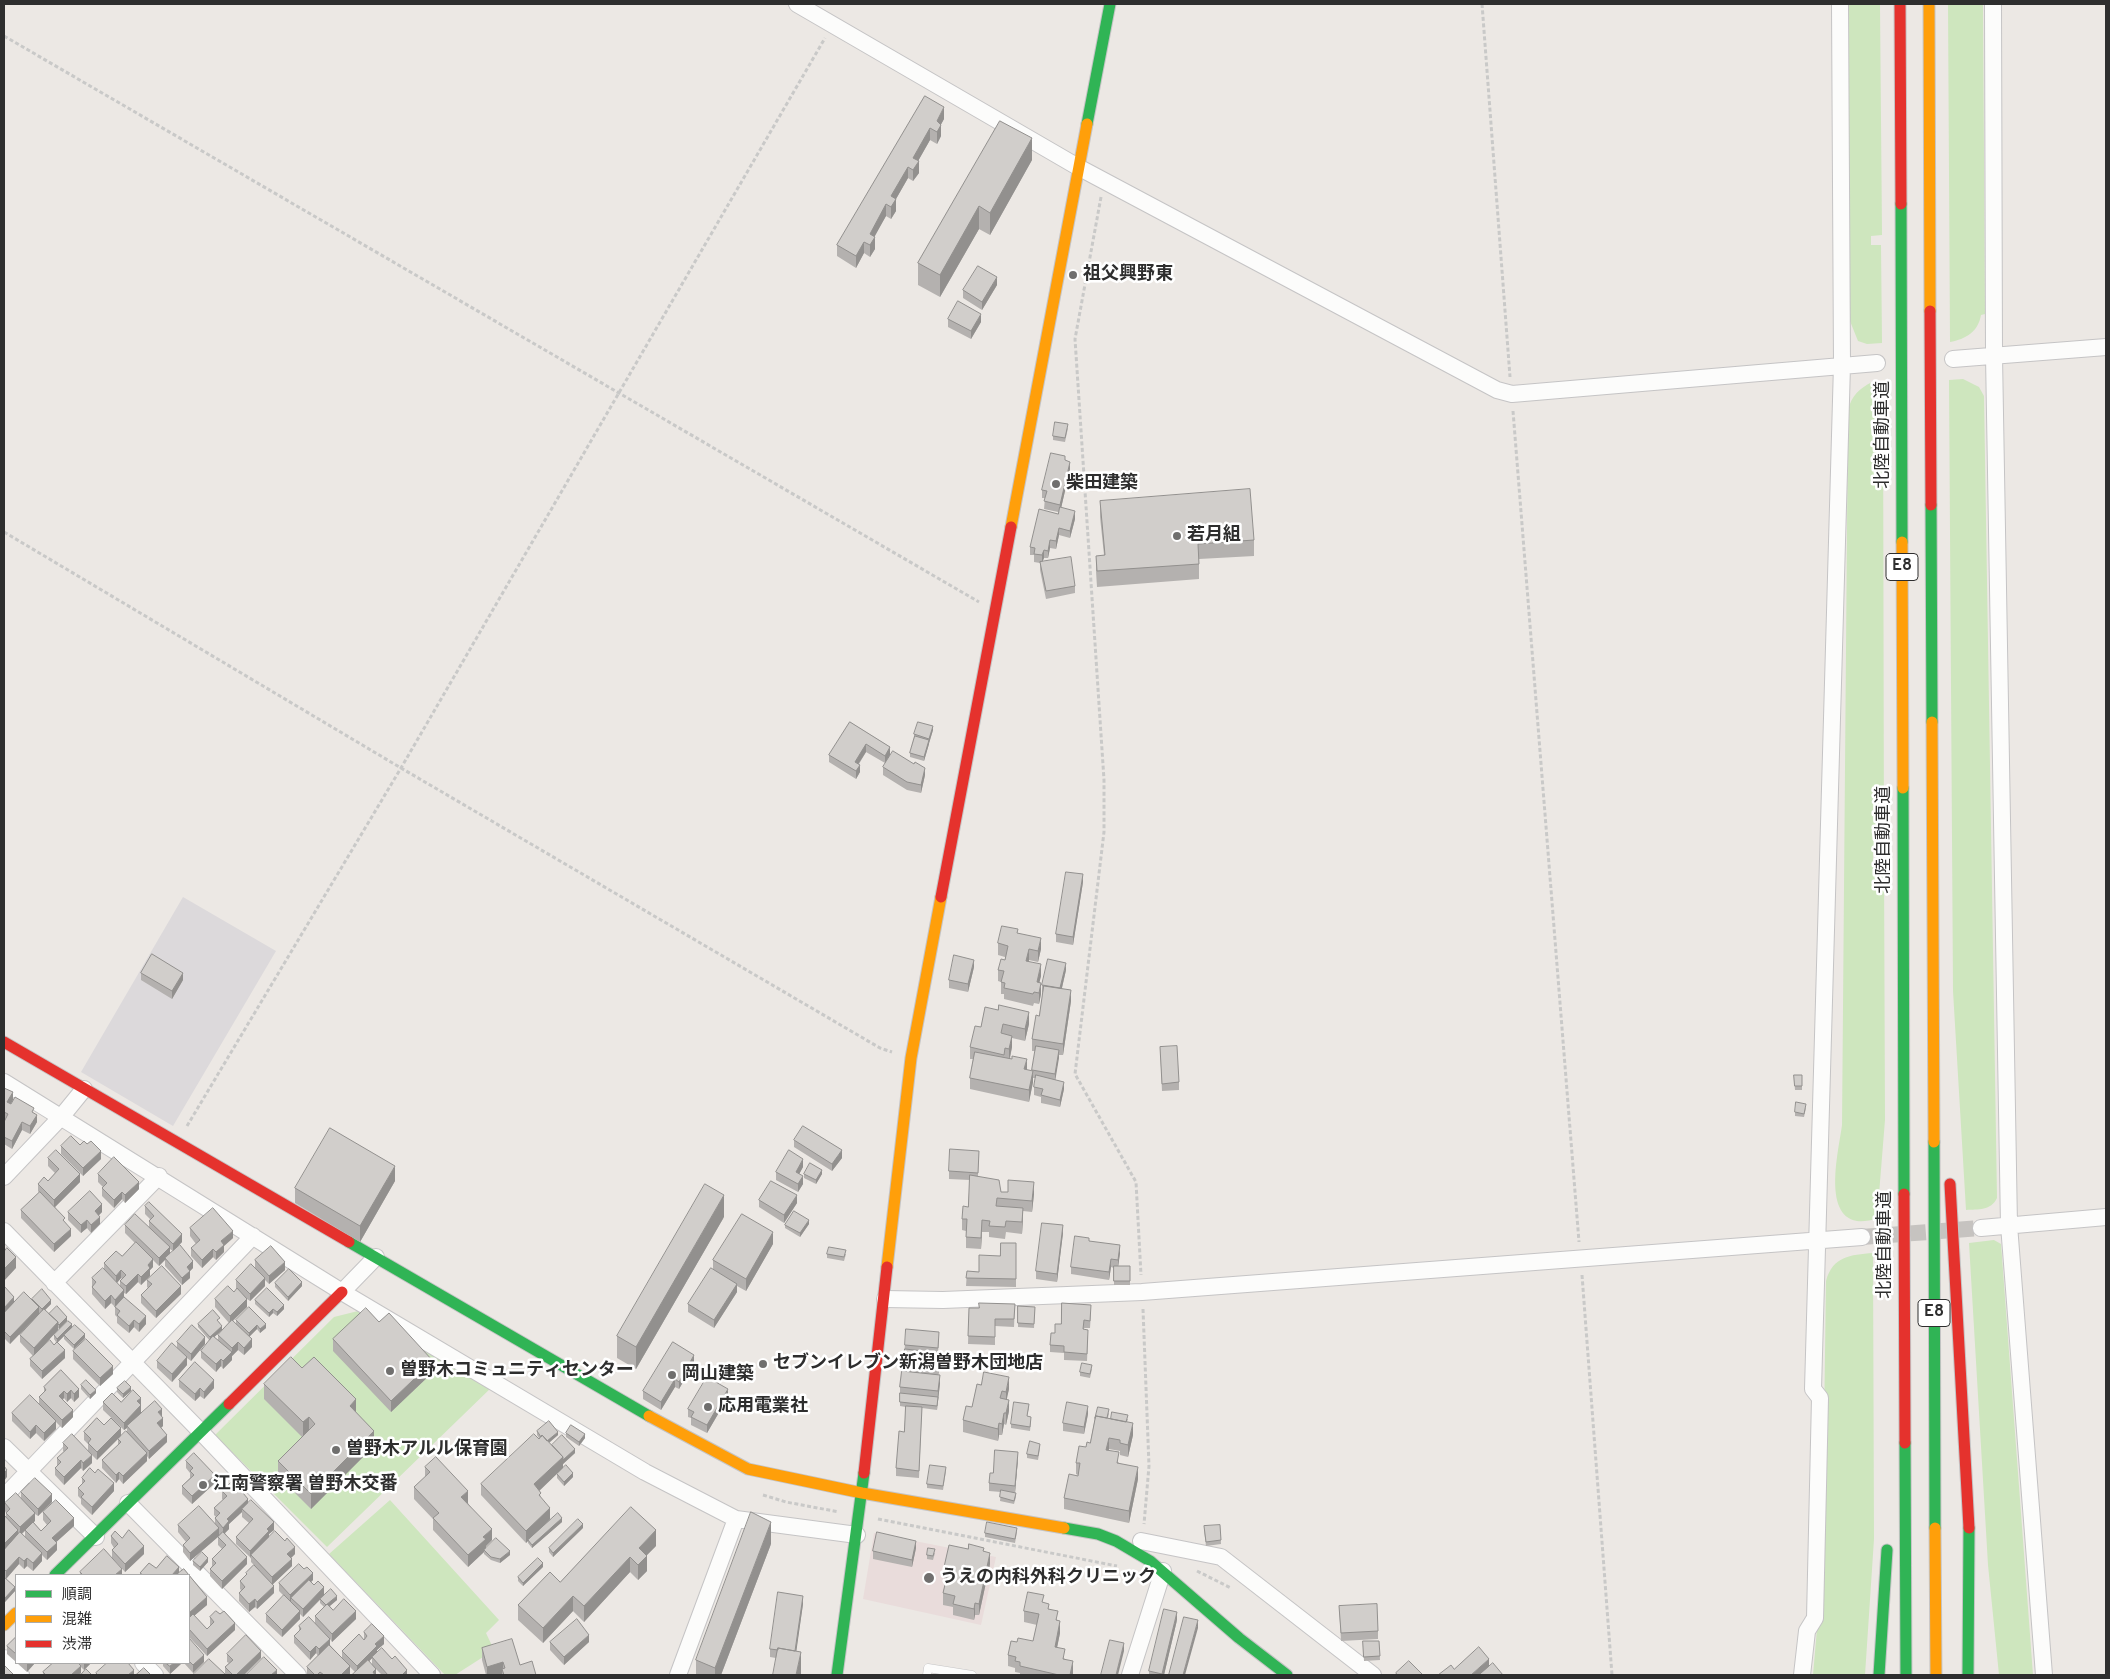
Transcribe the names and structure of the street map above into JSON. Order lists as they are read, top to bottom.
{
  "streets": {
    "main road": ["北陸自動車道", "E8"]
  },
  "places": [
    "祖父興野東",
    "柴田建築",
    "若月組",
    "セブンイレブン新潟曽野木団地店",
    "曽野木コミュニティセンター",
    "岡山建築",
    "応用電業社",
    "曽野木アルル保育園",
    "江南警察署 曽野木交番",
    "うえの内科外科クリニック"
  ],
  "legend": ["順調", "混雑", "渋滞"]
}
